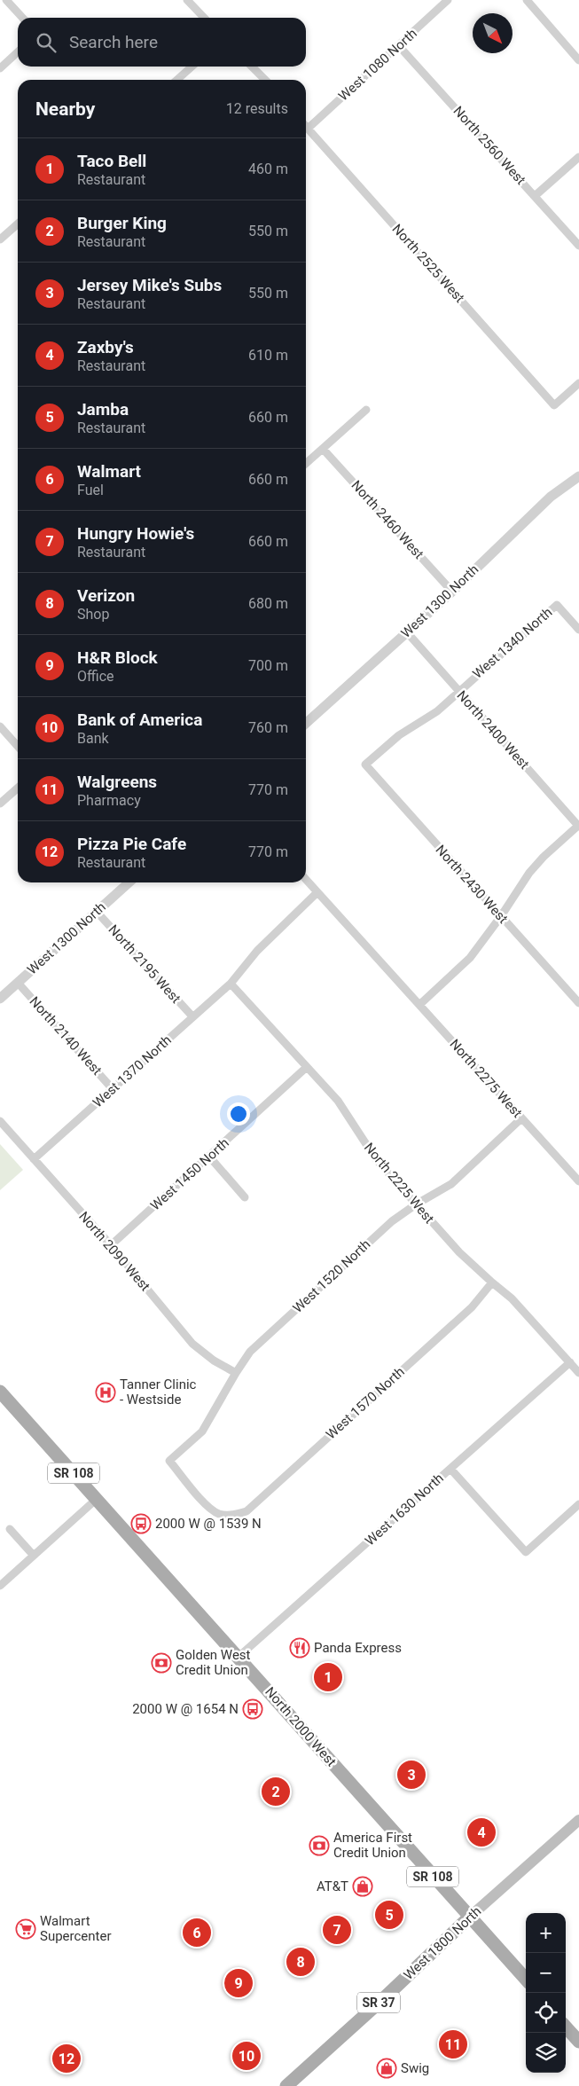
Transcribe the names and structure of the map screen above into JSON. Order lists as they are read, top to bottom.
{
  "streets": {
    "main road": [
      "SR 108",
      "North 2000 West",
      "West 1800 North",
      "SR 37"
    ],
    "street": [
      "West 1080 North",
      "North 2560 West",
      "North 2525 West",
      "North 2460 West",
      "West 1300 North",
      "West 1340 North",
      "North 2400 West",
      "North 2430 West",
      "North 2195 West",
      "North 2140 West",
      "West 1370 North",
      "North 2275 West",
      "West 1450 North",
      "North 2225 West",
      "North 2090 West",
      "West 1520 North",
      "West 1570 North",
      "West 1630 North"
    ]
  },
  "crossings": [
    ["West 1080 North", "North 2560 West"],
    ["West 1080 North", "North 2525 West"],
    ["North 2460 West", "West 1300 North"],
    ["West 1300 North", "North 2400 West"],
    ["West 1300 North", "North 2195 West"],
    ["West 1300 North", "North 2140 West"],
    ["West 1340 North", "North 2400 West"],
    ["West 1340 North", "North 2430 West"],
    ["North 2195 West", "West 1370 North"],
    ["North 2140 West", "West 1370 North"],
    ["West 1370 North", "North 2275 West"],
    ["West 1370 North", "North 2225 West"],
    ["West 1370 North", "North 2090 West"],
    ["North 2275 West", "West 1520 North"],
    ["West 1450 North", "North 2225 West"],
    ["West 1450 North", "North 2090 West"],
    ["North 2225 West", "West 1520 North"],
    ["North 2225 West", "West 1570 North"],
    ["North 2225 West", "West 1630 North"],
    ["North 2090 West", "West 1520 North"],
    ["West 1520 North", "West 1570 North"],
    ["West 1630 North", "North 2000 West"],
    ["North 2000 West", "West 1800 North"]
  ],
  "places": {
    "hospital": ["Tanner Clinic - Westside"],
    "bus stop": ["2000 W @ 1539 N", "2000 W @ 1654 N"],
    "restaurant": ["Panda Express"],
    "bank": ["Golden West Credit Union", "America First Credit Union"],
    "shop": ["AT&T", "Swig"],
    "supermarket": ["Walmart Supercenter"]
  },
  "north": "bottom right",
  "page": {
    "search": "Search here",
    "heading": ["Nearby", "12 results"],
    "list": [
      {
        "mark": "1",
        "name": "Taco Bell",
        "note": "Restaurant",
        "value": "460 m"
      },
      {
        "mark": "2",
        "name": "Burger King",
        "note": "Restaurant",
        "value": "550 m"
      },
      {
        "mark": "3",
        "name": "Jersey Mike's Subs",
        "note": "Restaurant",
        "value": "550 m"
      },
      {
        "mark": "4",
        "name": "Zaxby's",
        "note": "Restaurant",
        "value": "610 m"
      },
      {
        "mark": "5",
        "name": "Jamba",
        "note": "Restaurant",
        "value": "660 m"
      },
      {
        "mark": "6",
        "name": "Walmart",
        "note": "Fuel",
        "value": "660 m"
      },
      {
        "mark": "7",
        "name": "Hungry Howie's",
        "note": "Restaurant",
        "value": "660 m"
      },
      {
        "mark": "8",
        "name": "Verizon",
        "note": "Shop",
        "value": "680 m"
      },
      {
        "mark": "9",
        "name": "H&R Block",
        "note": "Office",
        "value": "700 m"
      },
      {
        "mark": "10",
        "name": "Bank of America",
        "note": "Bank",
        "value": "760 m"
      },
      {
        "mark": "11",
        "name": "Walgreens",
        "note": "Pharmacy",
        "value": "770 m"
      },
      {
        "mark": "12",
        "name": "Pizza Pie Cafe",
        "note": "Restaurant",
        "value": "770 m"
      }
    ],
    "pins": [
      "1",
      "3",
      "2",
      "4",
      "5",
      "7",
      "6",
      "8",
      "9",
      "11",
      "10",
      "12"
    ],
    "map_buttons": ["+", "−"]
  }
}
